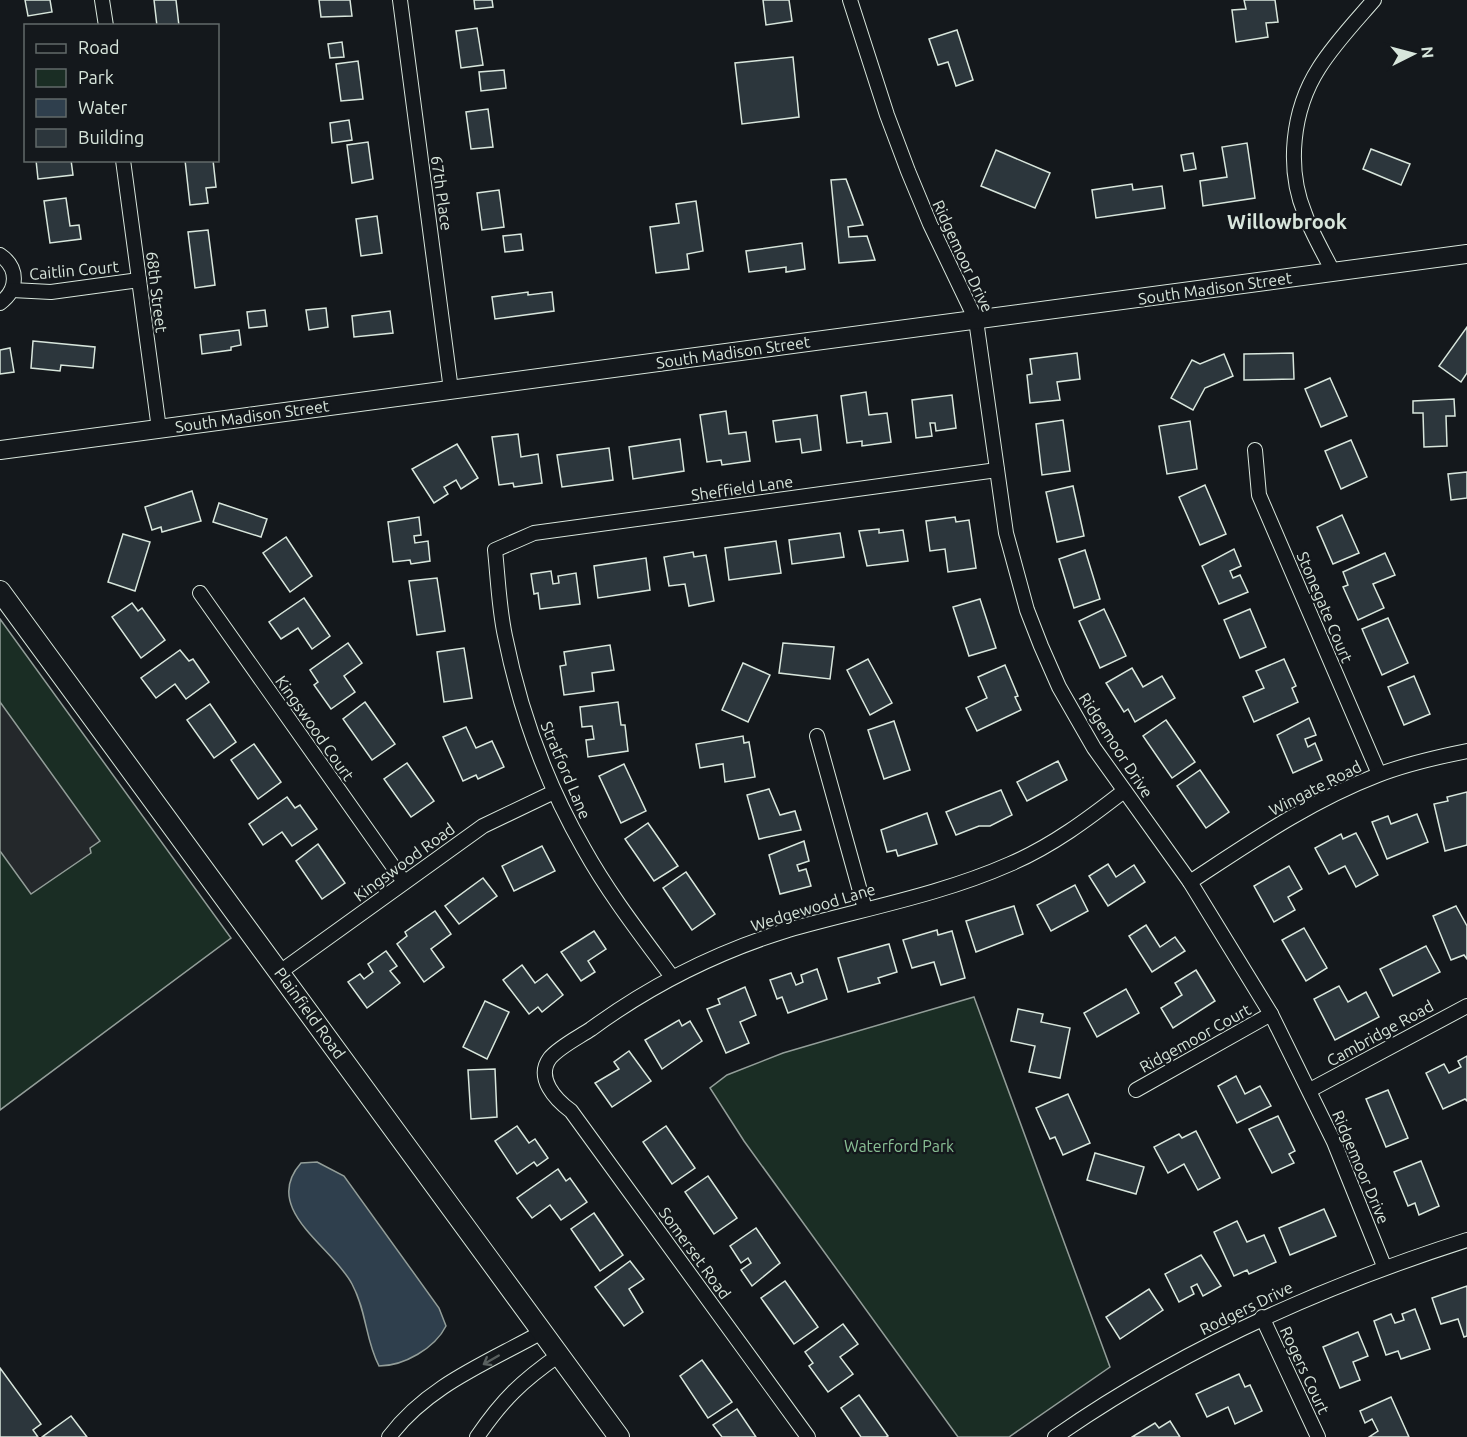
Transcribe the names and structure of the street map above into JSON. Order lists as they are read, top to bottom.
{
  "streets": {
    "main road": ["Plainfield Road"],
    "street": [
      "67th Place",
      "Ridgemoor Drive",
      "Caitlin Court",
      "South Madison Street",
      "68th Street",
      "Sheffield Lane",
      "Stonegate Court",
      "Kingswood Court",
      "Stratford Lane",
      "Wingate Road",
      "Kingswood Road",
      "Wedgewood Lane",
      "Cambridge Road",
      "Ridgemoor Court",
      "Somerset Road",
      "Rodgers Drive",
      "Rogers Court"
    ]
  },
  "crossings": [
    ["67th Place", "South Madison Street"],
    ["Ridgemoor Drive", "South Madison Street"],
    ["Ridgemoor Drive", "Sheffield Lane"],
    ["Ridgemoor Drive", "Wingate Road"],
    ["Ridgemoor Drive", "Wedgewood Lane"],
    ["Ridgemoor Drive", "Cambridge Road"],
    ["Ridgemoor Drive", "Ridgemoor Court"],
    ["Ridgemoor Drive", "Rodgers Drive"],
    ["Caitlin Court", "68th Street"],
    ["South Madison Street", "68th Street"],
    ["Sheffield Lane", "Stratford Lane"],
    ["Stonegate Court", "Wingate Road"],
    ["Kingswood Court", "Kingswood Road"],
    ["Stratford Lane", "Kingswood Road"],
    ["Stratford Lane", "Wedgewood Lane"],
    ["Kingswood Road", "Plainfield Road"],
    ["Wedgewood Lane", "Somerset Road"],
    ["Rodgers Drive", "Rogers Court"]
  ],
  "districts": ["Willowbrook"],
  "parks": ["Waterford Park"],
  "legend": [
    "Road",
    "Park",
    "Water",
    "Building"
  ],
  "north": "right"
}
